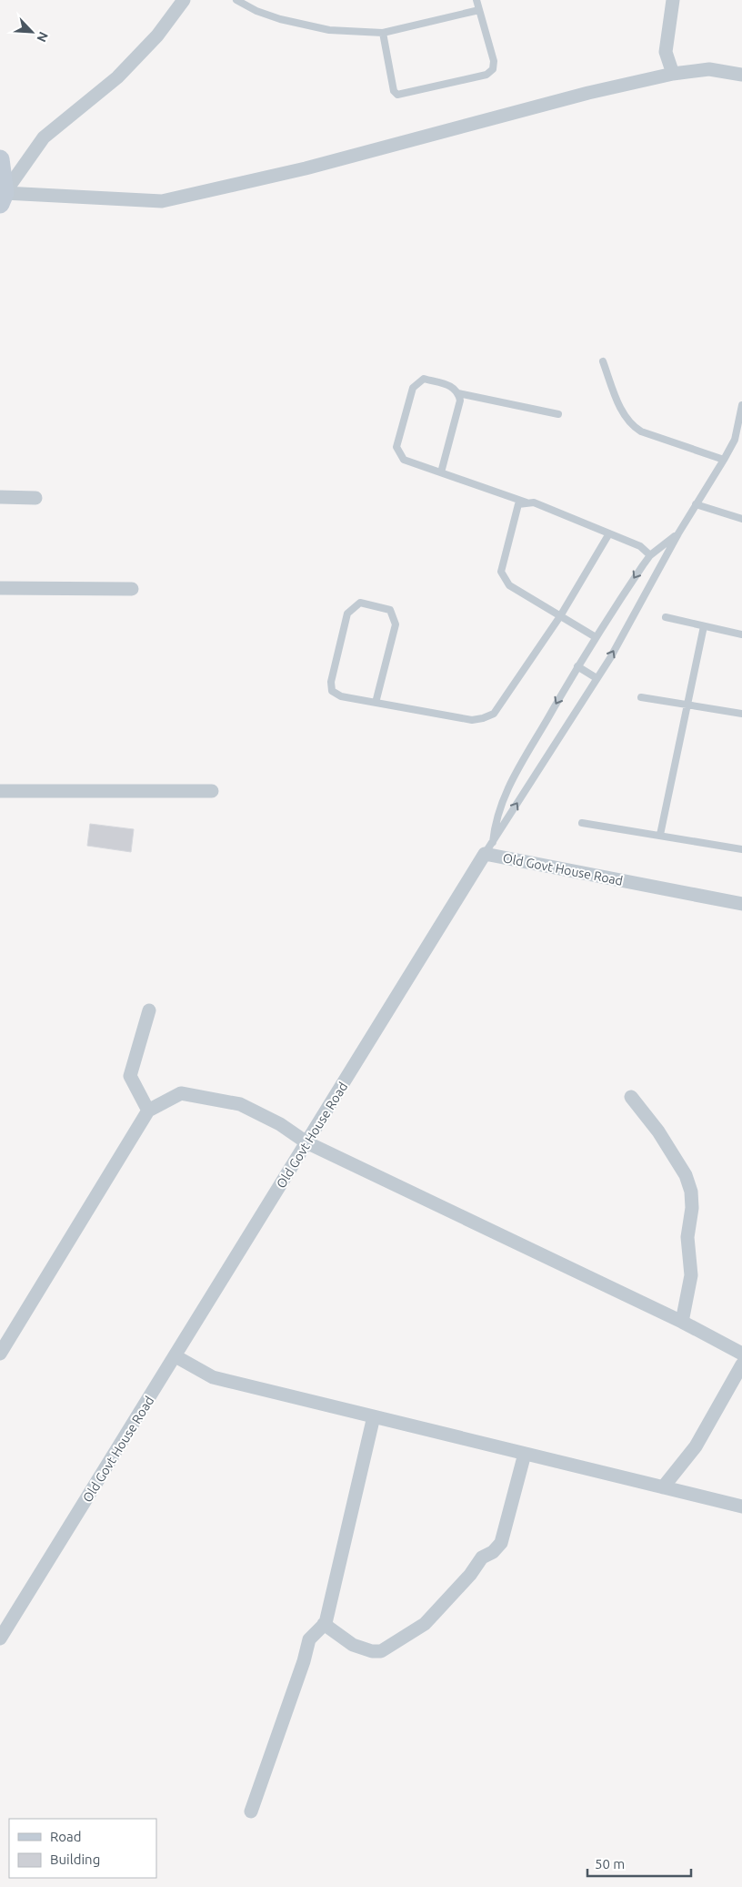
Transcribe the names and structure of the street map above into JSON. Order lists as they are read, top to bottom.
{
  "streets": {
    "street": ["Old Govt House Road"]
  },
  "legend": ["Road", "Building"],
  "scale_bar": "50 m",
  "north": "bottom right"
}
